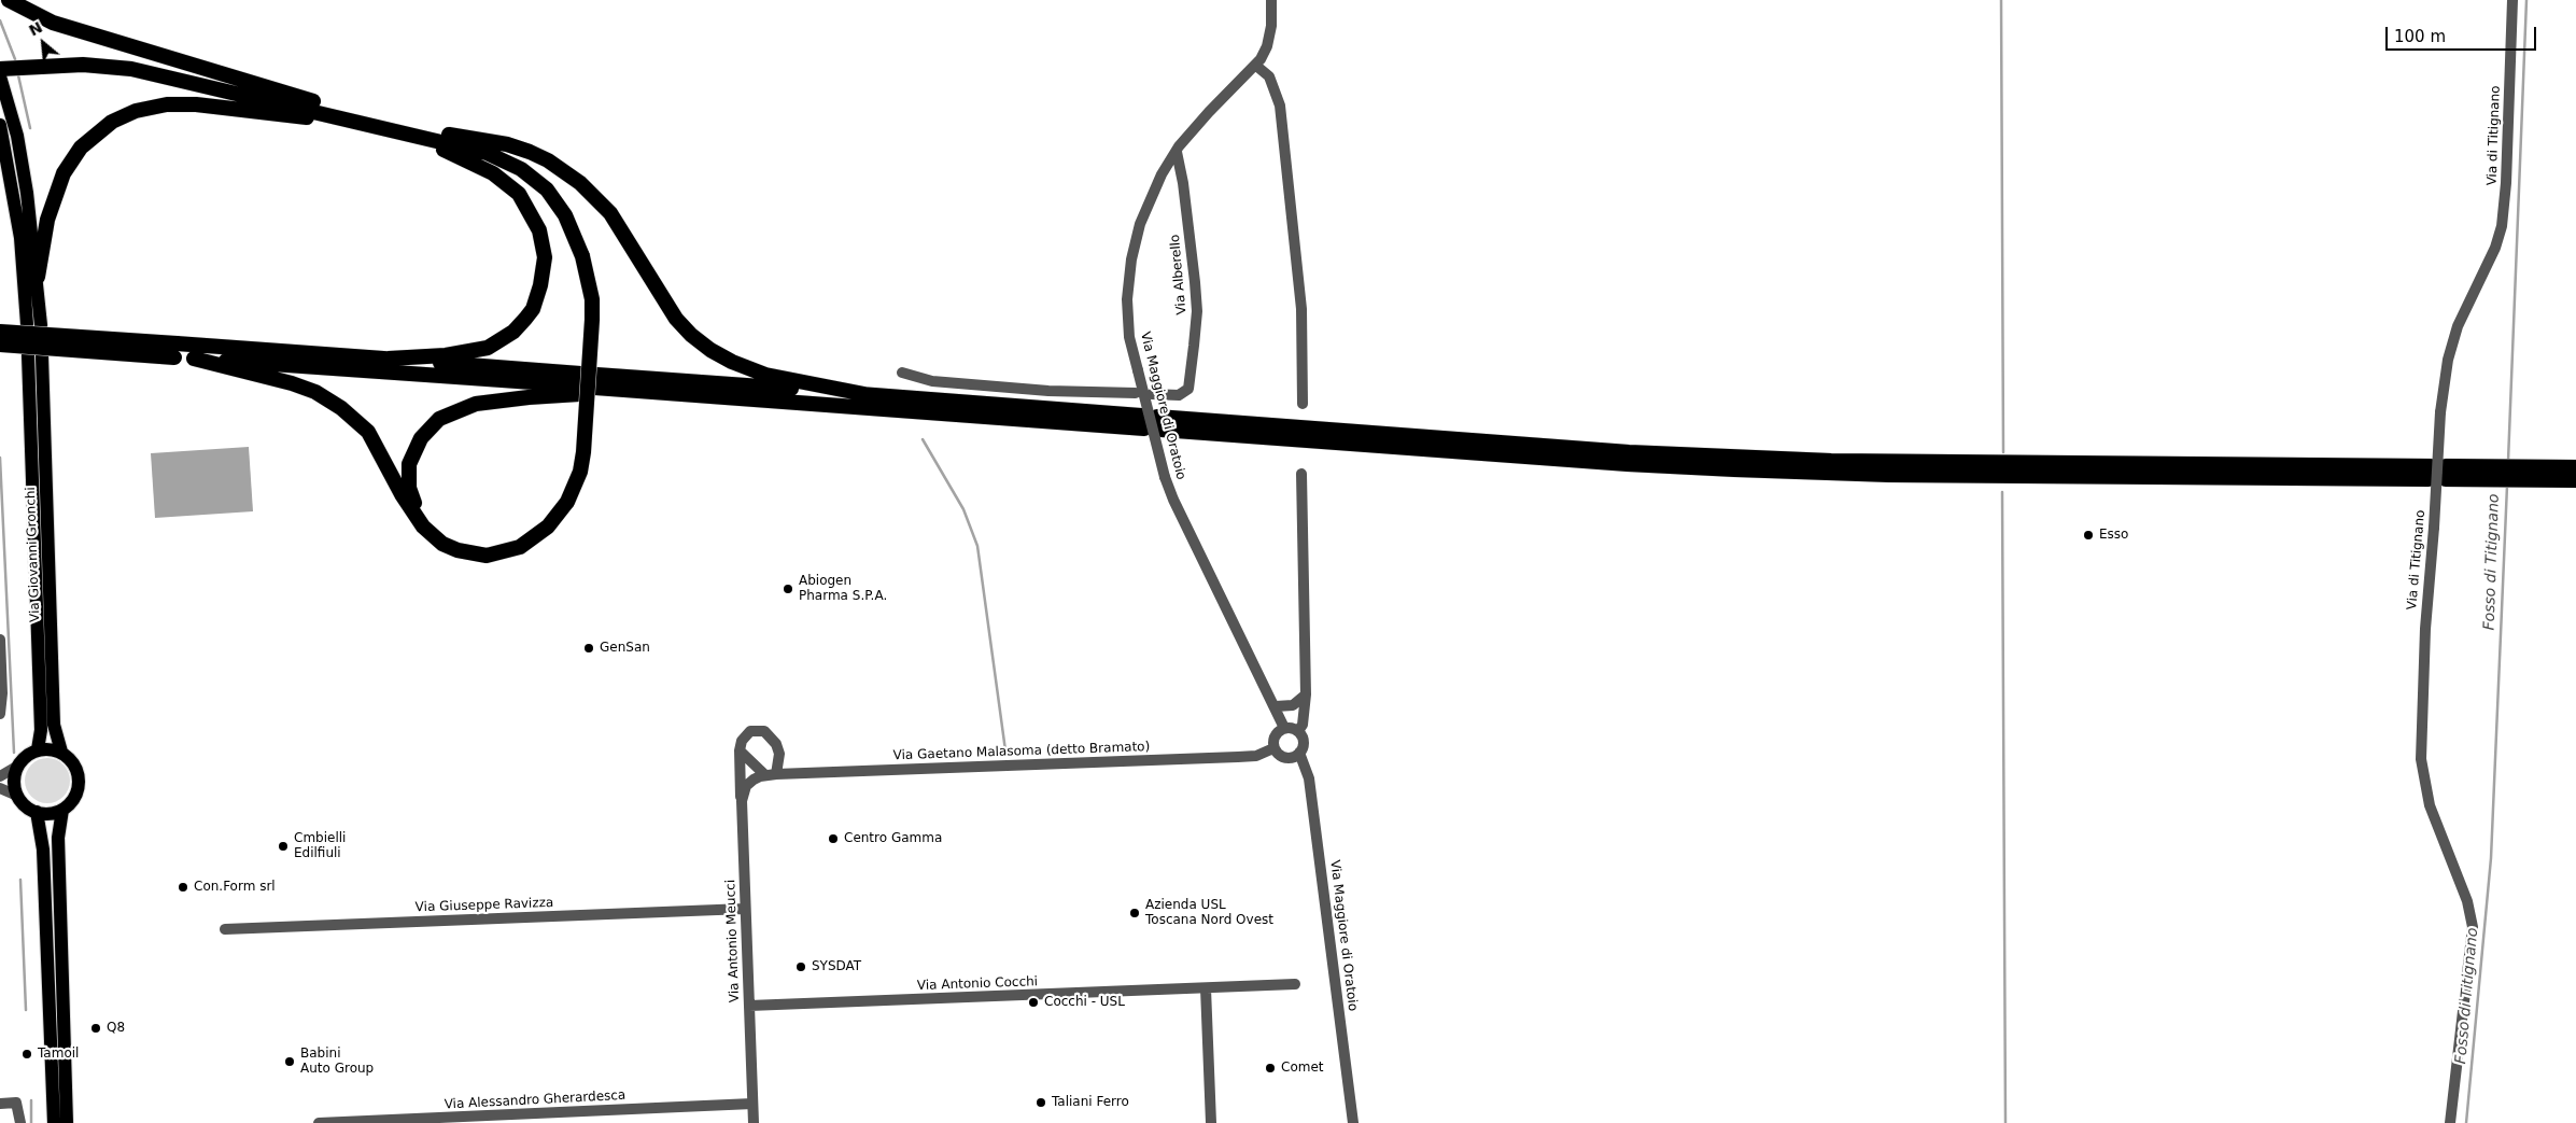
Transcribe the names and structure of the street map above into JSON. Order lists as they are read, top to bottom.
{
  "streets": {
    "main road": ["Via Giovanni Gronchi"],
    "street": [
      "Via di Titignano",
      "Via Alberello",
      "Via Maggiore di Oratoio",
      "Via Gaetano Malasoma (detto Bramato)",
      "Via Giuseppe Ravizza",
      "Via Antonio Meucci",
      "Via Antonio Cocchi",
      "Via Alessandro Gherardesca"
    ]
  },
  "crossings": [
    ["Via Alberello", "Via Maggiore di Oratoio"],
    ["Via Maggiore di Oratoio", "Via Gaetano Malasoma (detto Bramato)"],
    ["Via Giuseppe Ravizza", "Via Antonio Meucci"],
    ["Via Antonio Meucci", "Via Antonio Cocchi"],
    ["Via Antonio Meucci", "Via Alessandro Gherardesca"]
  ],
  "water": ["Fosso di Titignano"],
  "places": [
    "Esso",
    "Abiogen Pharma S.P.A.",
    "GenSan",
    "Centro Gamma",
    "Cmbielli Edilfiuli",
    "Con.Form srl",
    "Azienda USL Toscana Nord Ovest",
    "SYSDAT",
    "Cocchi - USL",
    "Q8",
    "Tamoil",
    "Babini Auto Group",
    "Comet",
    "Taliani Ferro"
  ],
  "scale_bar": "100 m",
  "north": "top left"
}
